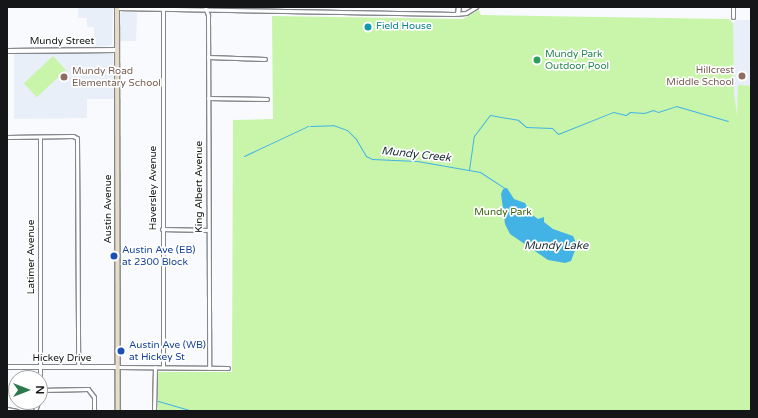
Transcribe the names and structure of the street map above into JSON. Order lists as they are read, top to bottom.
{
  "streets": {
    "main road": ["Austin Avenue"],
    "street": [
      "Mundy Street",
      "King Albert Avenue",
      "Haversley Avenue",
      "Latimer Avenue",
      "Hickey Drive"
    ]
  },
  "crossings": [
    ["Mundy Street", "Austin Avenue"],
    ["Austin Avenue", "Hickey Drive"],
    ["Latimer Avenue", "Hickey Drive"]
  ],
  "water": ["Mundy Creek", "Mundy Lake"],
  "parks": ["Mundy Park"],
  "places": [
    "Field House",
    "Mundy Park Outdoor Pool",
    "Hillcrest Middle School",
    "Mundy Road Elementary School",
    "Austin Ave (EB) at 2300 Block",
    "Austin Ave (WB) at Hickey St"
  ],
  "north": "right"
}
